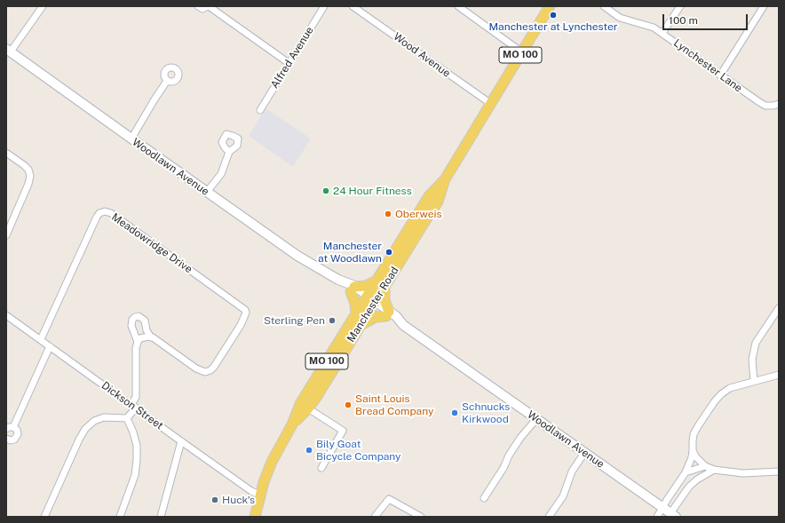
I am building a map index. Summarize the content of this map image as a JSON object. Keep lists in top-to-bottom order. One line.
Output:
{"streets":{"main road":["MO 100","Manchester Road"],"street":["Wood Avenue","Alfred Avenue","Lynchester Lane","Woodlawn Avenue","Meadowridge Drive","Dickson Street"]},"crossings":[["Wood Avenue","Manchester Road"],["Woodlawn Avenue","Manchester Road"],["Meadowridge Drive","Dickson Street"],["Manchester Road","Dickson Street"]],"places":["Manchester at Lynchester","24 Hour Fitness","Oberweis","Manchester at Woodlawn","Sterling Pen","Saint Louis Bread Company","Schnucks Kirkwood","Bily Goat Bicycle Company","Huck's"],"scale_bar":"100 m"}
